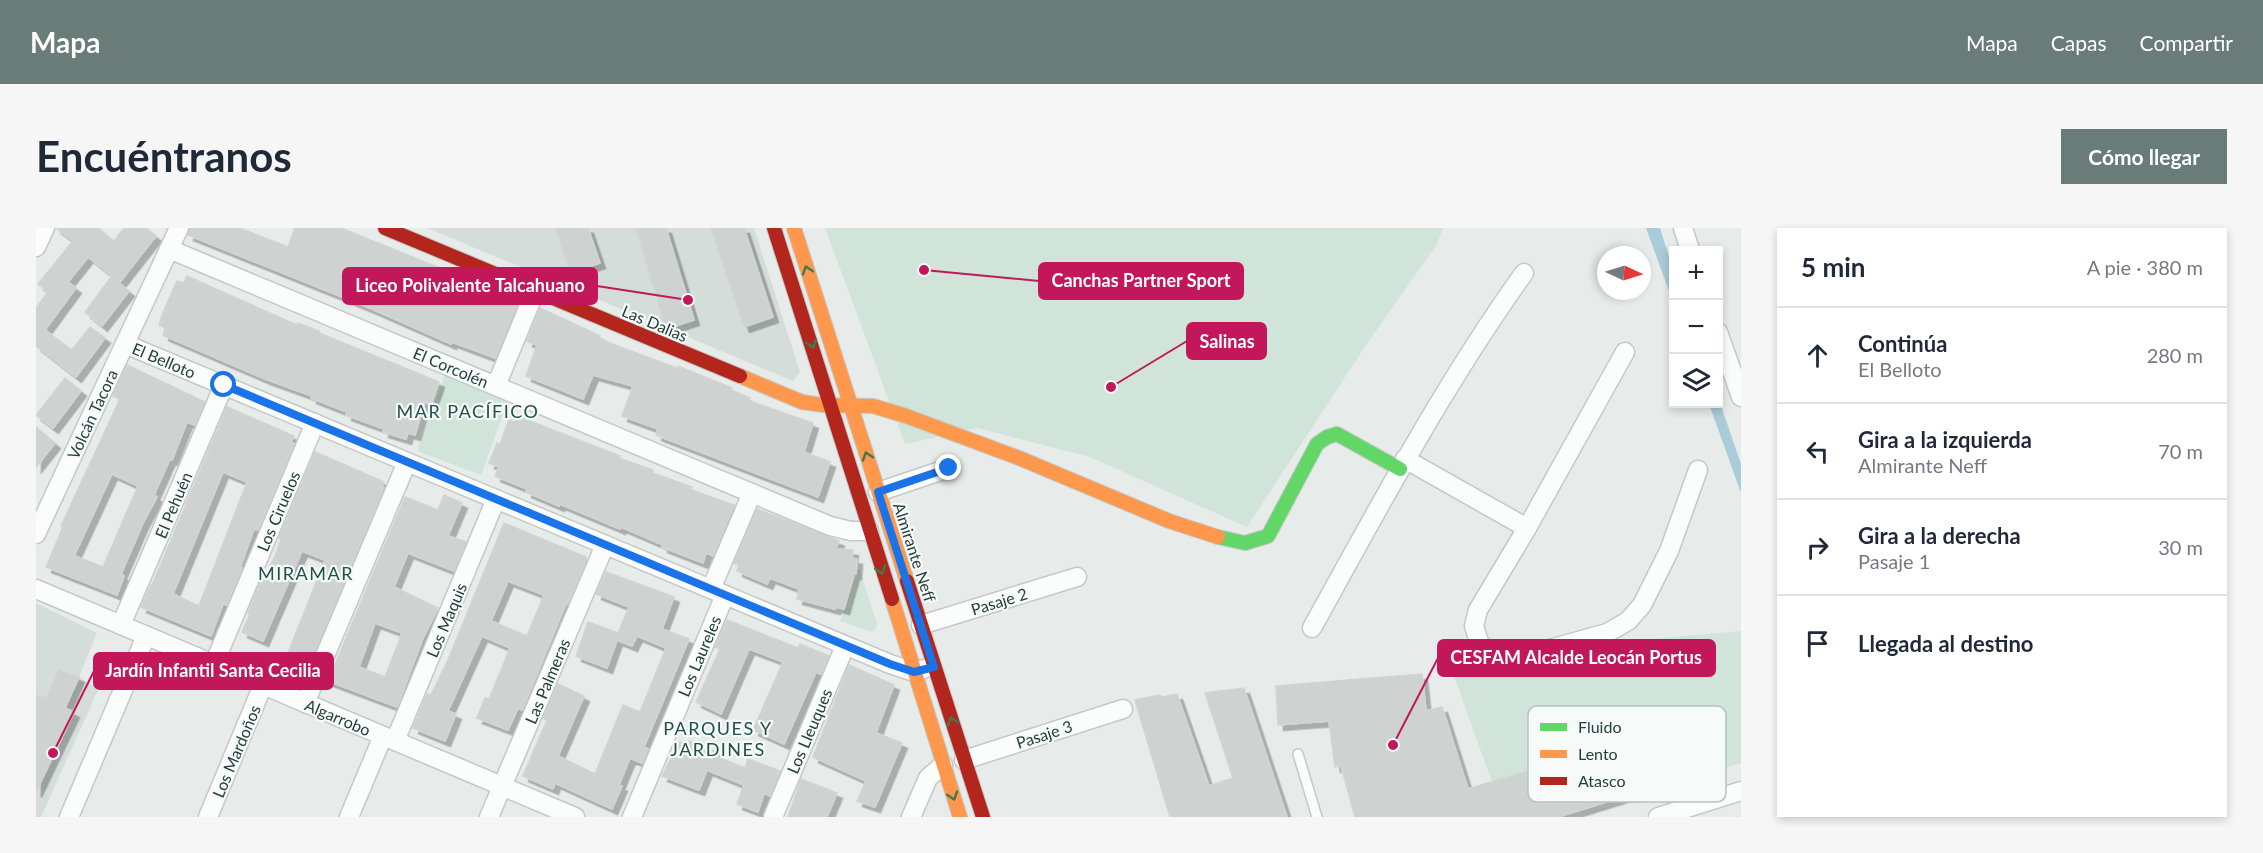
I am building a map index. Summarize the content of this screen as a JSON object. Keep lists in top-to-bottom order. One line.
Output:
{"streets":{"street":["Las Dalias","El Belloto","El Corcolén","Volcán Tacora","El Pehuén","Los Ciruelos","Almirante Neff","Pasaje 2","Los Maquis","Los Laureles","Las Palmeras","Algarrobo","Los Lleuques","Pasaje 3","Los Mardoños"]},"crossings":[["Las Dalias","Almirante Neff"],["El Belloto","Volcán Tacora"],["El Belloto","El Pehuén"],["El Belloto","Los Ciruelos"],["El Belloto","Los Maquis"],["El Belloto","Los Laureles"],["El Belloto","Las Palmeras"],["El Belloto","Los Lleuques"],["El Corcolén","Volcán Tacora"],["El Corcolén","Los Laureles"],["El Pehuén","Algarrobo"],["Los Ciruelos","Algarrobo"],["Almirante Neff","Pasaje 2"],["Almirante Neff","Pasaje 3"],["Los Maquis","Algarrobo"],["Las Palmeras","Algarrobo"],["Algarrobo","Los Mardoños"]],"districts":["MAR PACÍFICO","MIRAMAR","PARQUES Y JARDINES"],"places":["Canchas Partner Sport","Liceo Polivalente Talcahuano","Salinas","CESFAM Alcalde Leocán Portus","Jardín Infantil Santa Cecilia"],"legend":["Fluido","Lento","Atasco"],"north":"right","page":{"header":"Mapa","nav":["Mapa","Capas","Compartir"],"buttons":"Cómo llegar","title":"Encuéntranos","heading":["5 min","A pie · 380 m"],"map_buttons":["+","−"],"list":[["Continúa","El Belloto","280 m"],["Gira a la izquierda","Almirante Neff","70 m"],["Gira a la derecha","Pasaje 1","30 m"],"Llegada al destino"]}}
